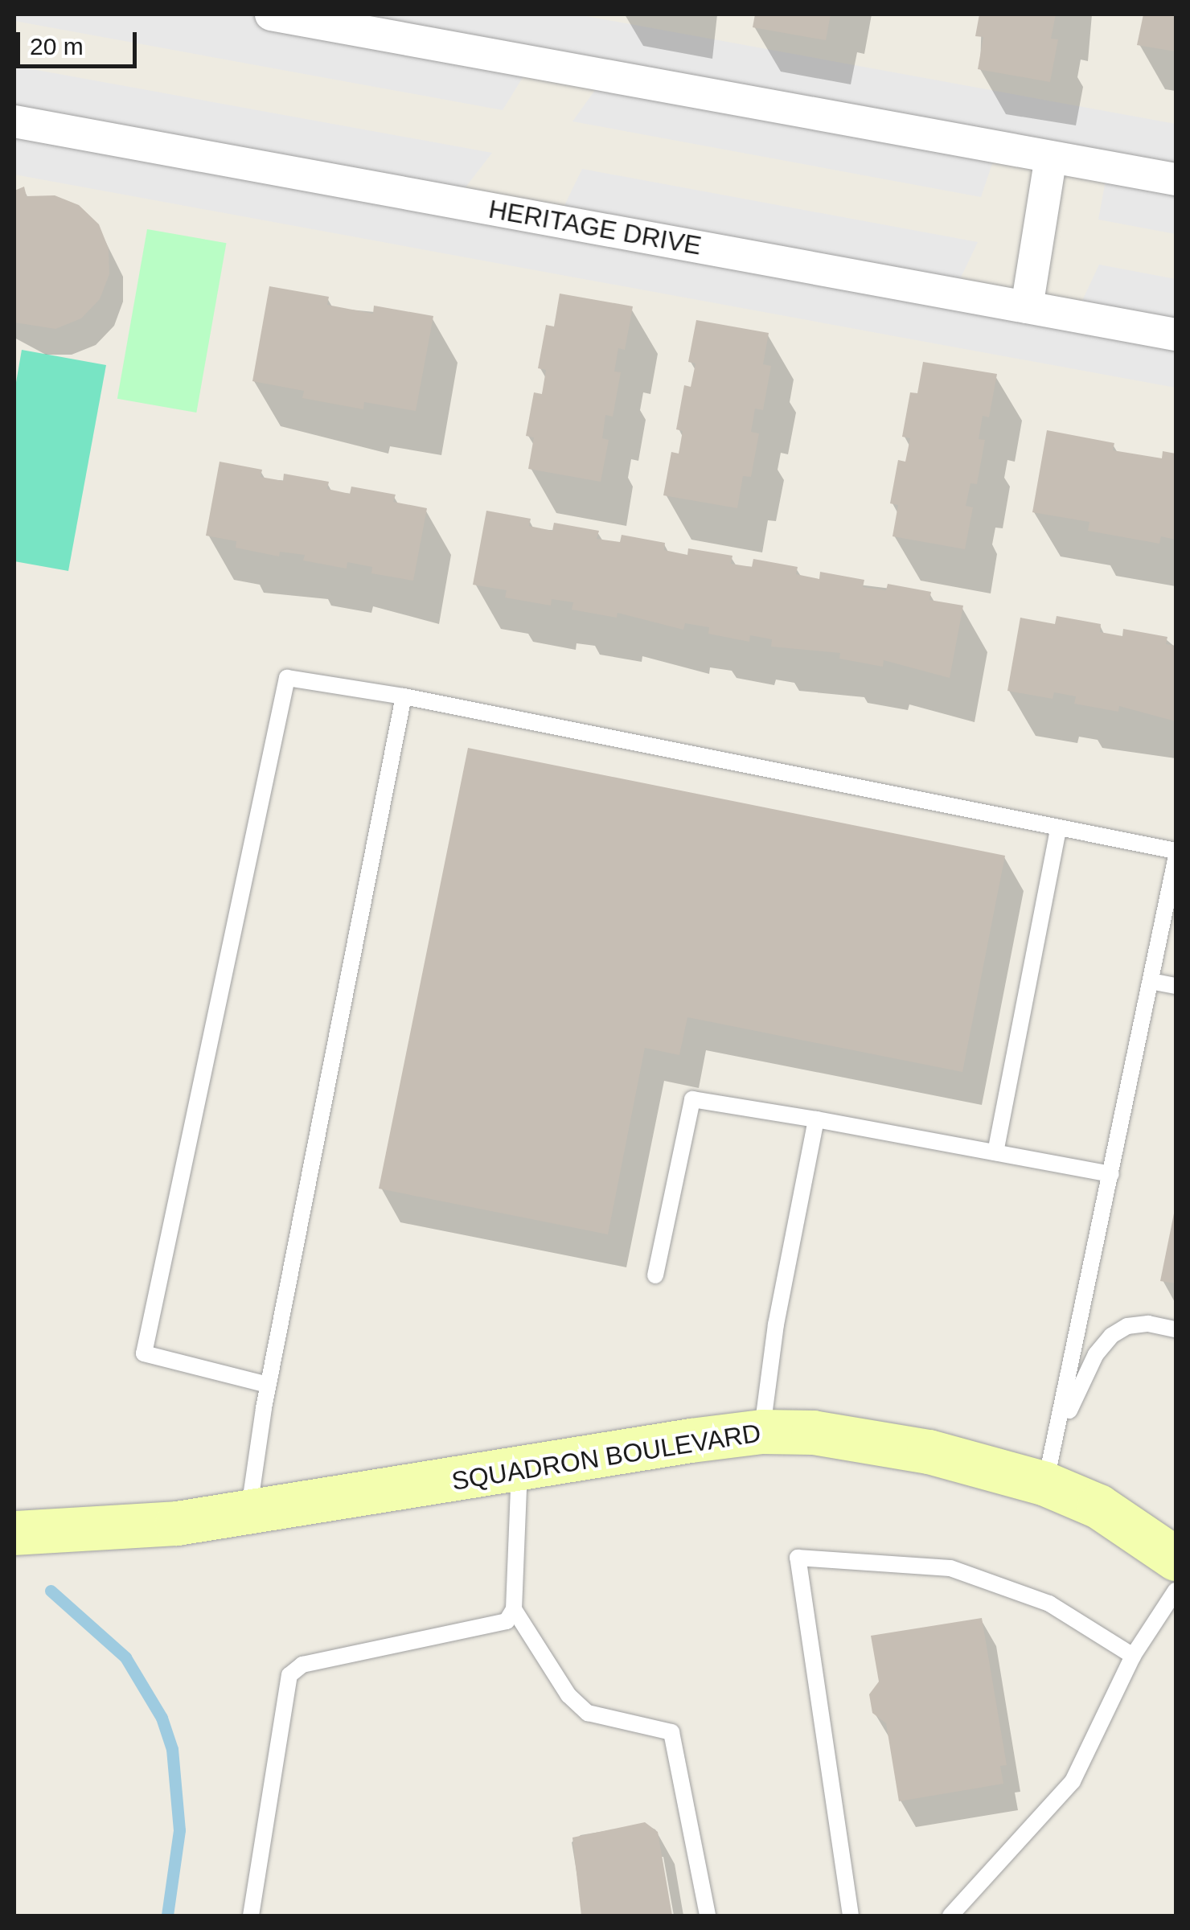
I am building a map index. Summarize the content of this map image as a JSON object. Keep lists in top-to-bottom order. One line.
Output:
{"streets":{"street":["HERITAGE DRIVE","SQUADRON BOULEVARD"]},"scale_bar":"20 m"}
